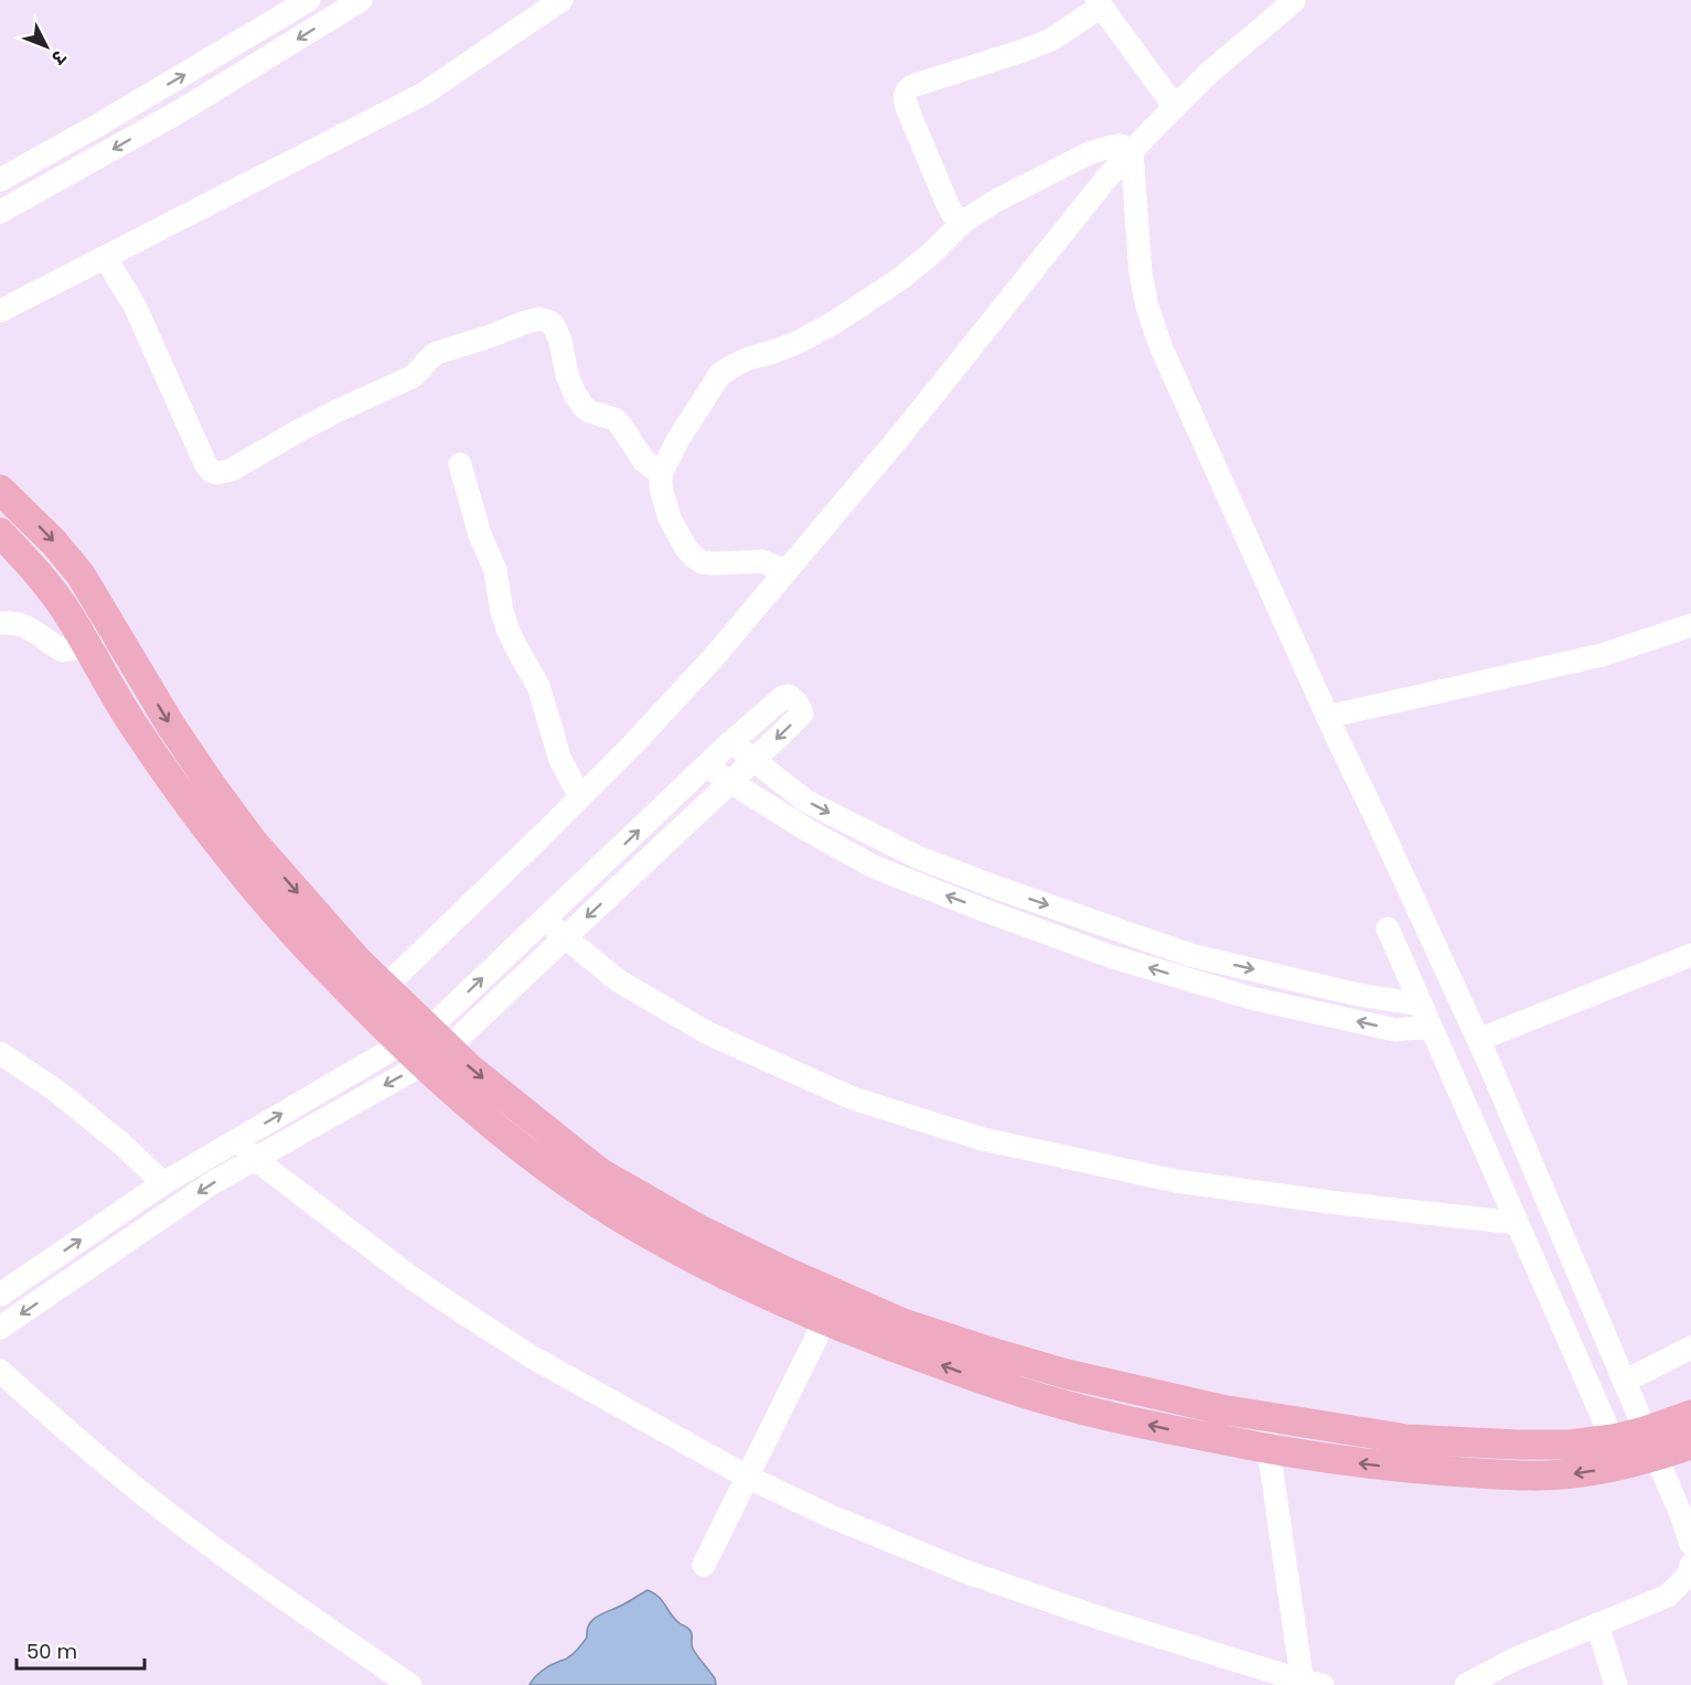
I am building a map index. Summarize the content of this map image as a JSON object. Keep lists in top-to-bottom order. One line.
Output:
{"scale_bar":"50 m","north":"bottom right"}
